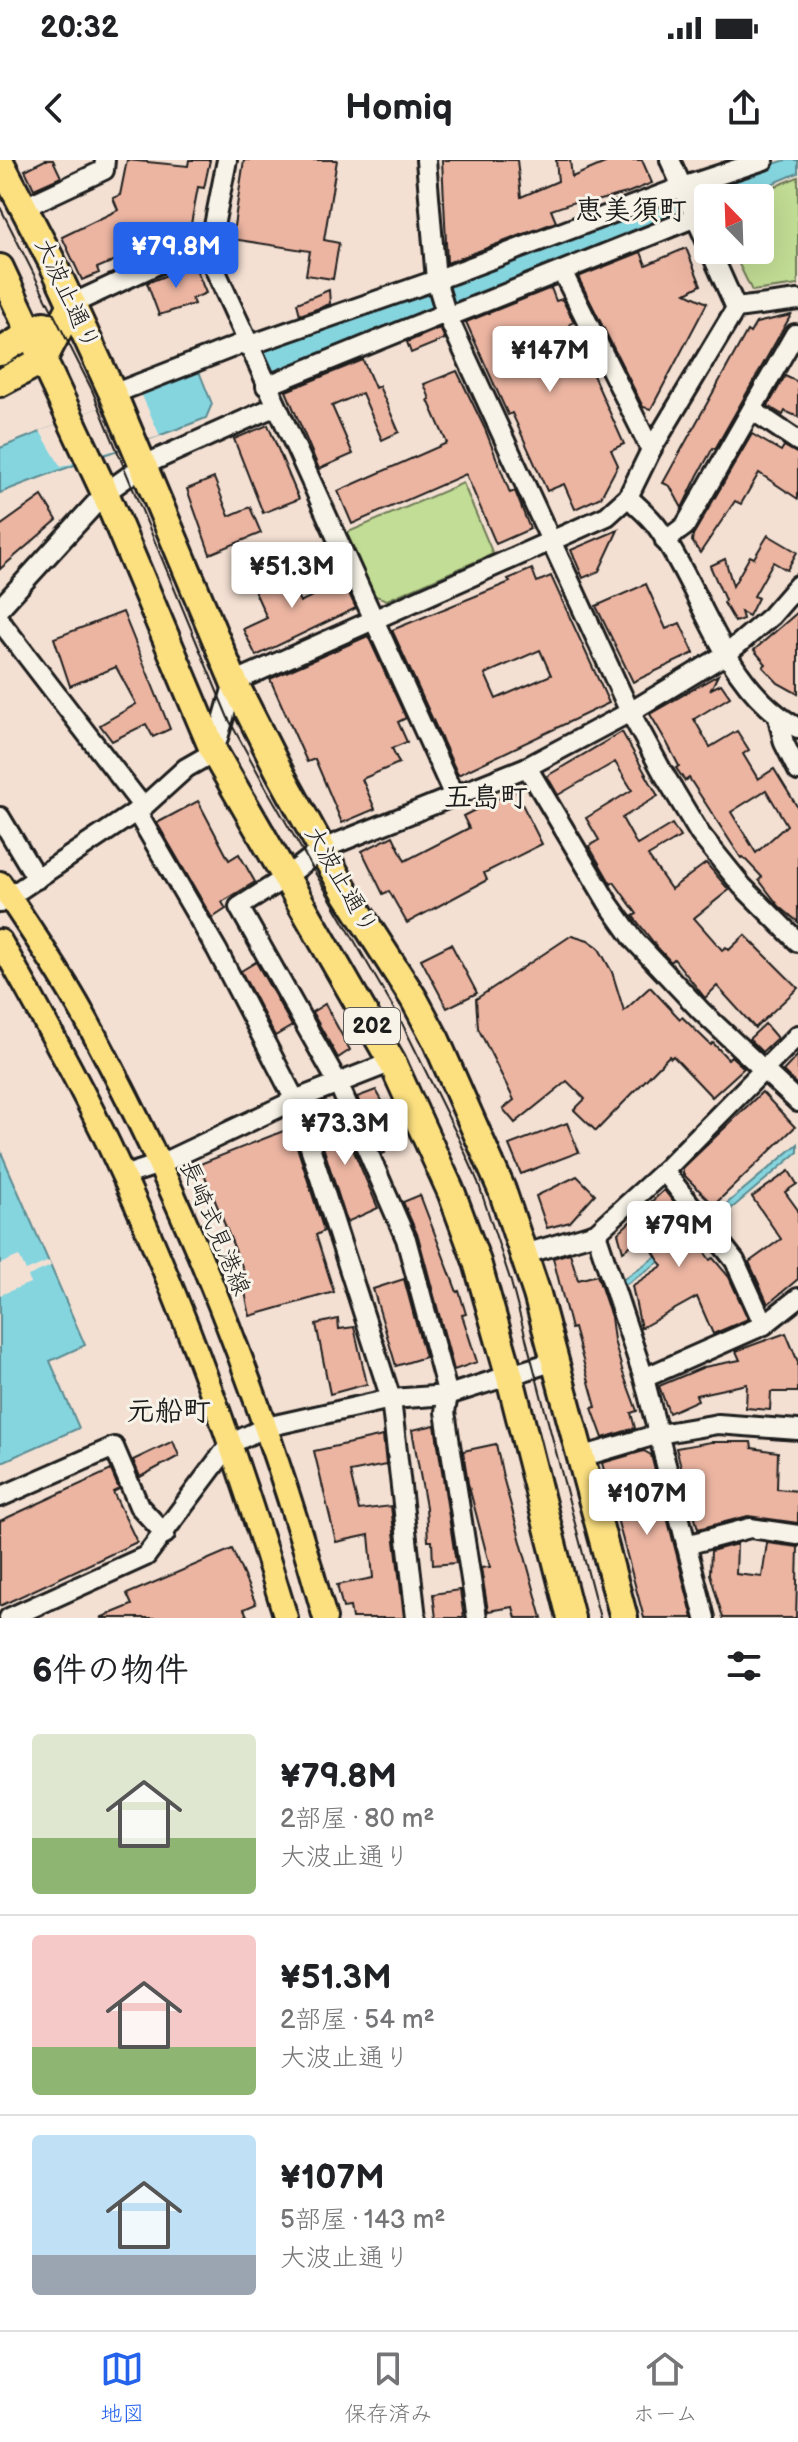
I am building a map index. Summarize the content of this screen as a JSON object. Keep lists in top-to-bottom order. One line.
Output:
{"streets":{"highway":["大波止通り","202"],"main road":["長崎式見港線"]},"districts":["恵美須町","五島町","元船町"],"north":"top left","page":{"status":"20:32","header":"Homiq","price":["¥79.8M","¥147M","¥51.3M","¥73.3M","¥79M","¥107M"],"heading":"6件の物件","list":[{"name":"¥79.8M","note":"2部屋 · 80 m² · 大波止通り"},{"name":"¥51.3M","note":"2部屋 · 54 m² · 大波止通り"},{"name":"¥107M","note":"5部屋 · 143 m² · 大波止通り"}],"tabs":["地図","保存済み","ホーム"]}}
